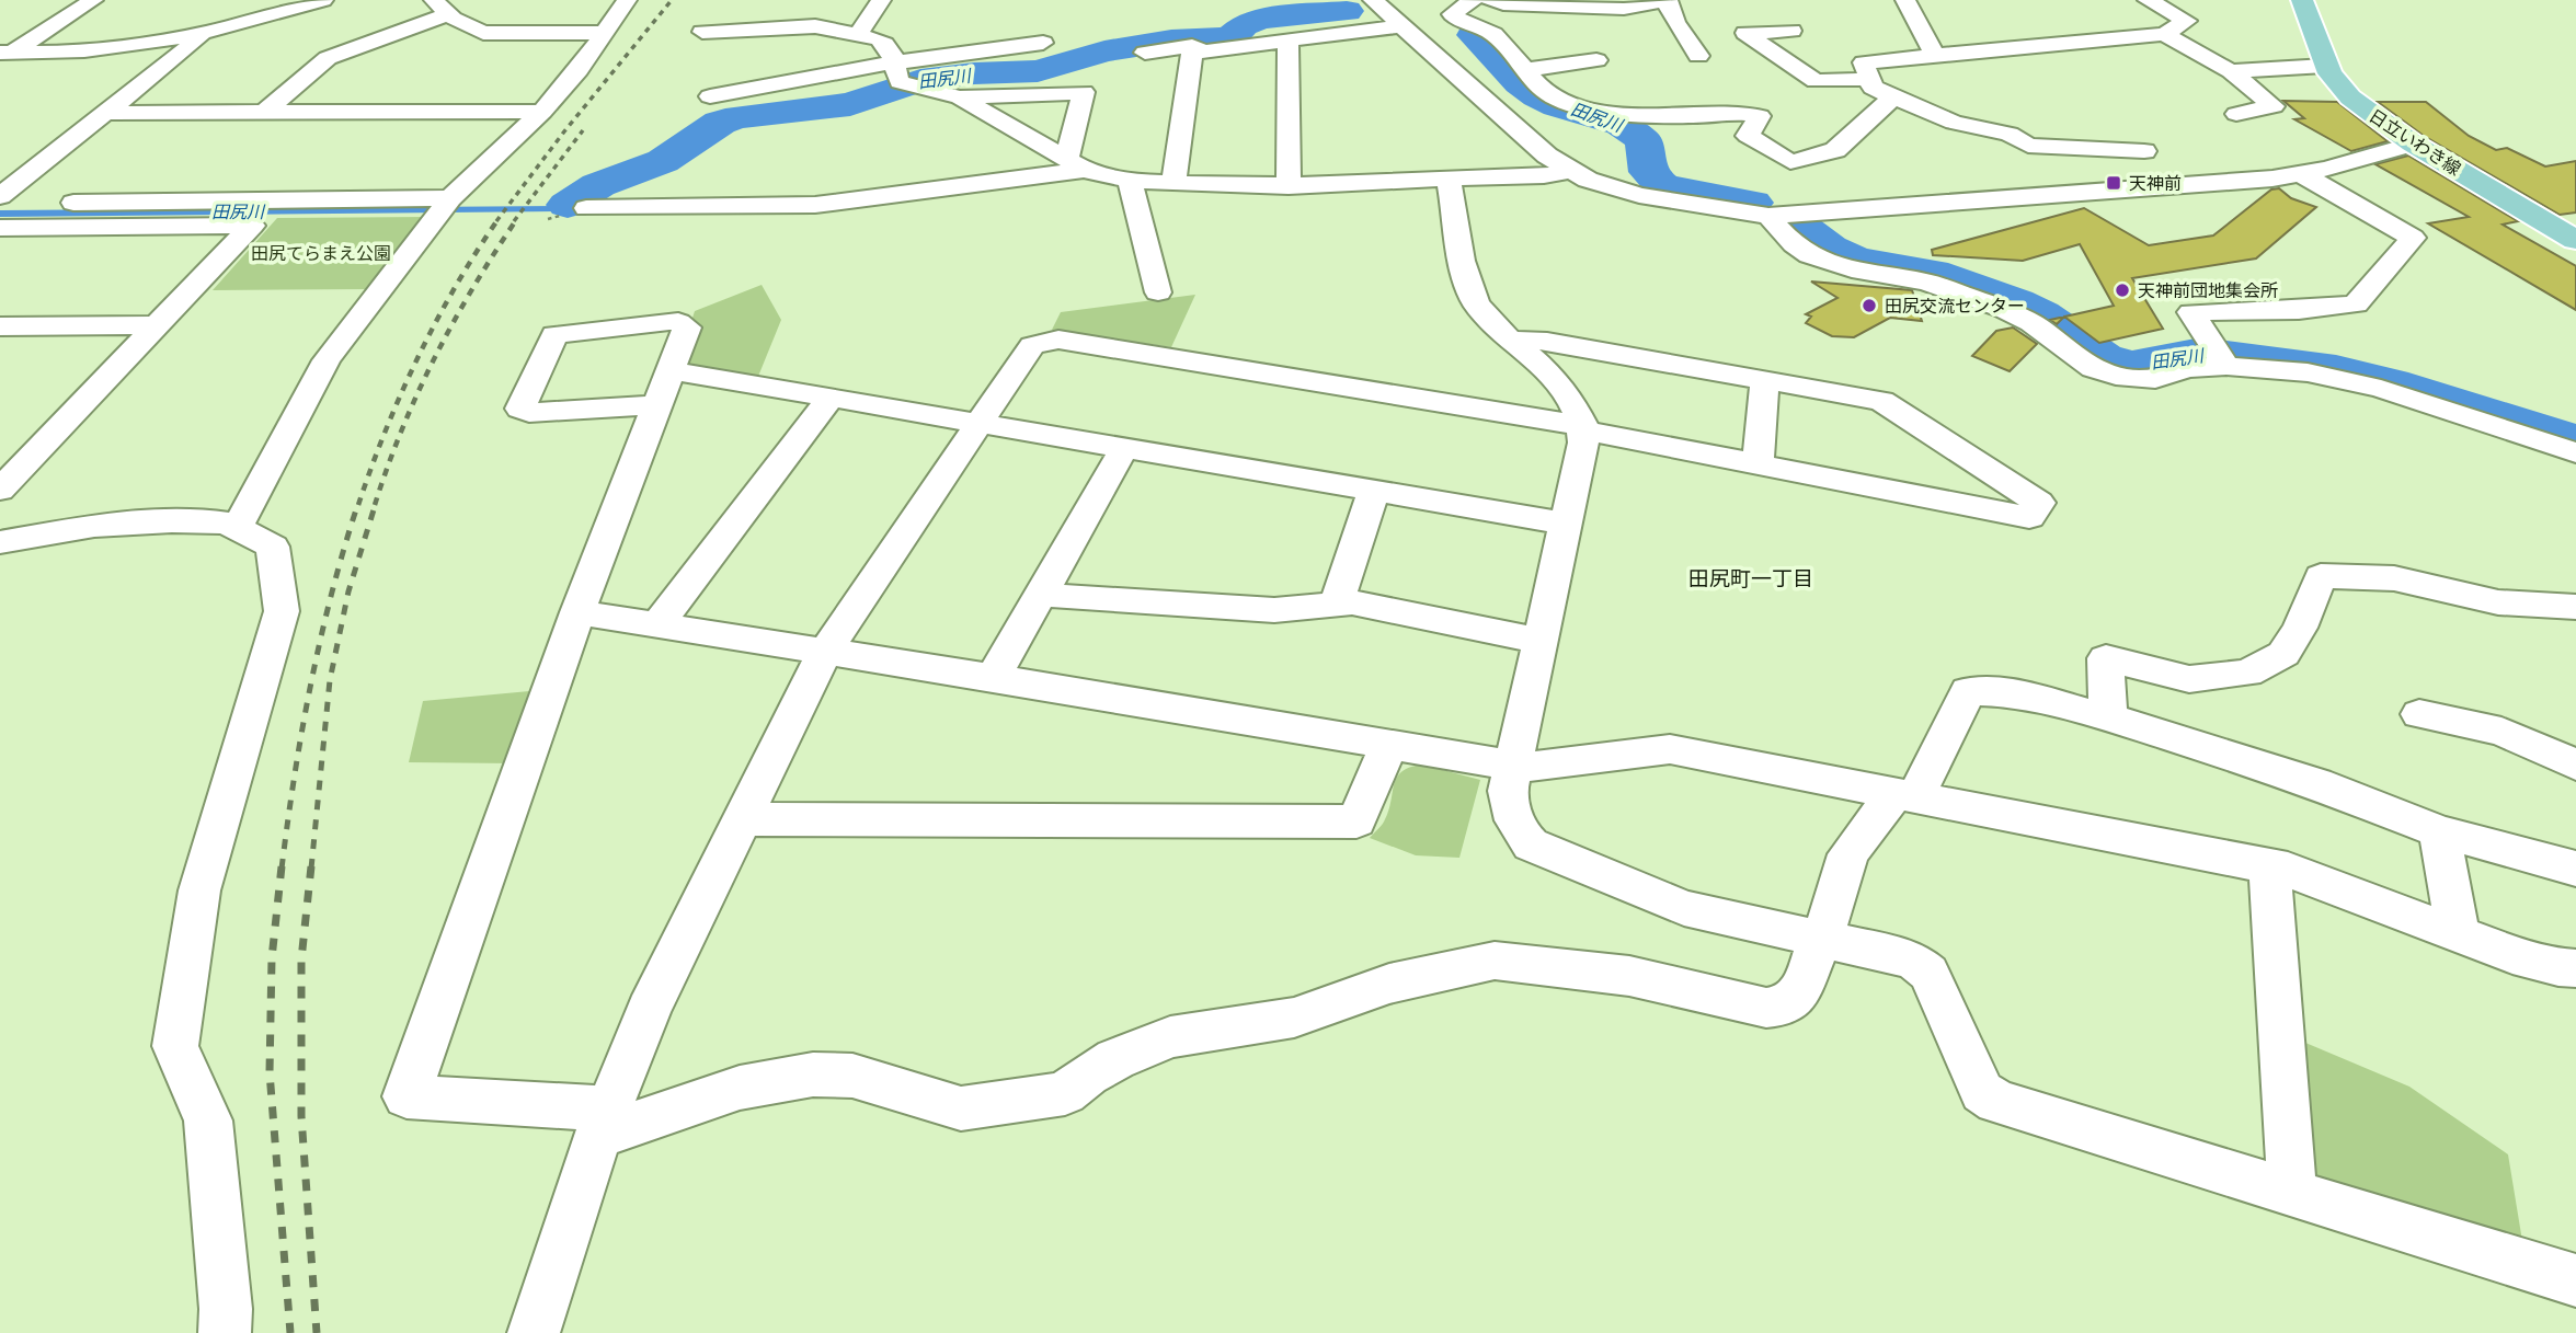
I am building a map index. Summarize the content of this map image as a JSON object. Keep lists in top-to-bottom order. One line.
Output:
{"streets":{"main road":["日立いわき線"]},"districts":["田尻町一丁目"],"water":["田尻川"],"parks":["田尻てらまえ公園"],"places":{"transit":["天神前"],"other":["天神前団地集会所","田尻交流センター"]}}
